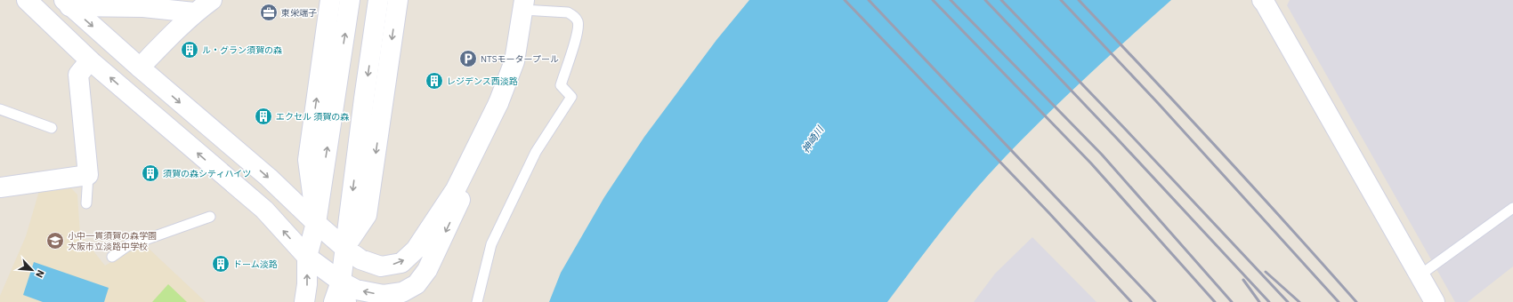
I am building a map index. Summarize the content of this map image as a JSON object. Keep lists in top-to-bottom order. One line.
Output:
{"water":["神崎川"],"places":{"office":["東栄端子"],"building":["ル・グラン須賀の森","レジデンス西淡路","エクセル 須賀の森","須賀の森シティハイツ","ドーム淡路"],"parking":["NTSモータープール"],"school or university":["小中一貫須賀の森学園 大阪市立淡路中学校"]},"north":"bottom right"}
